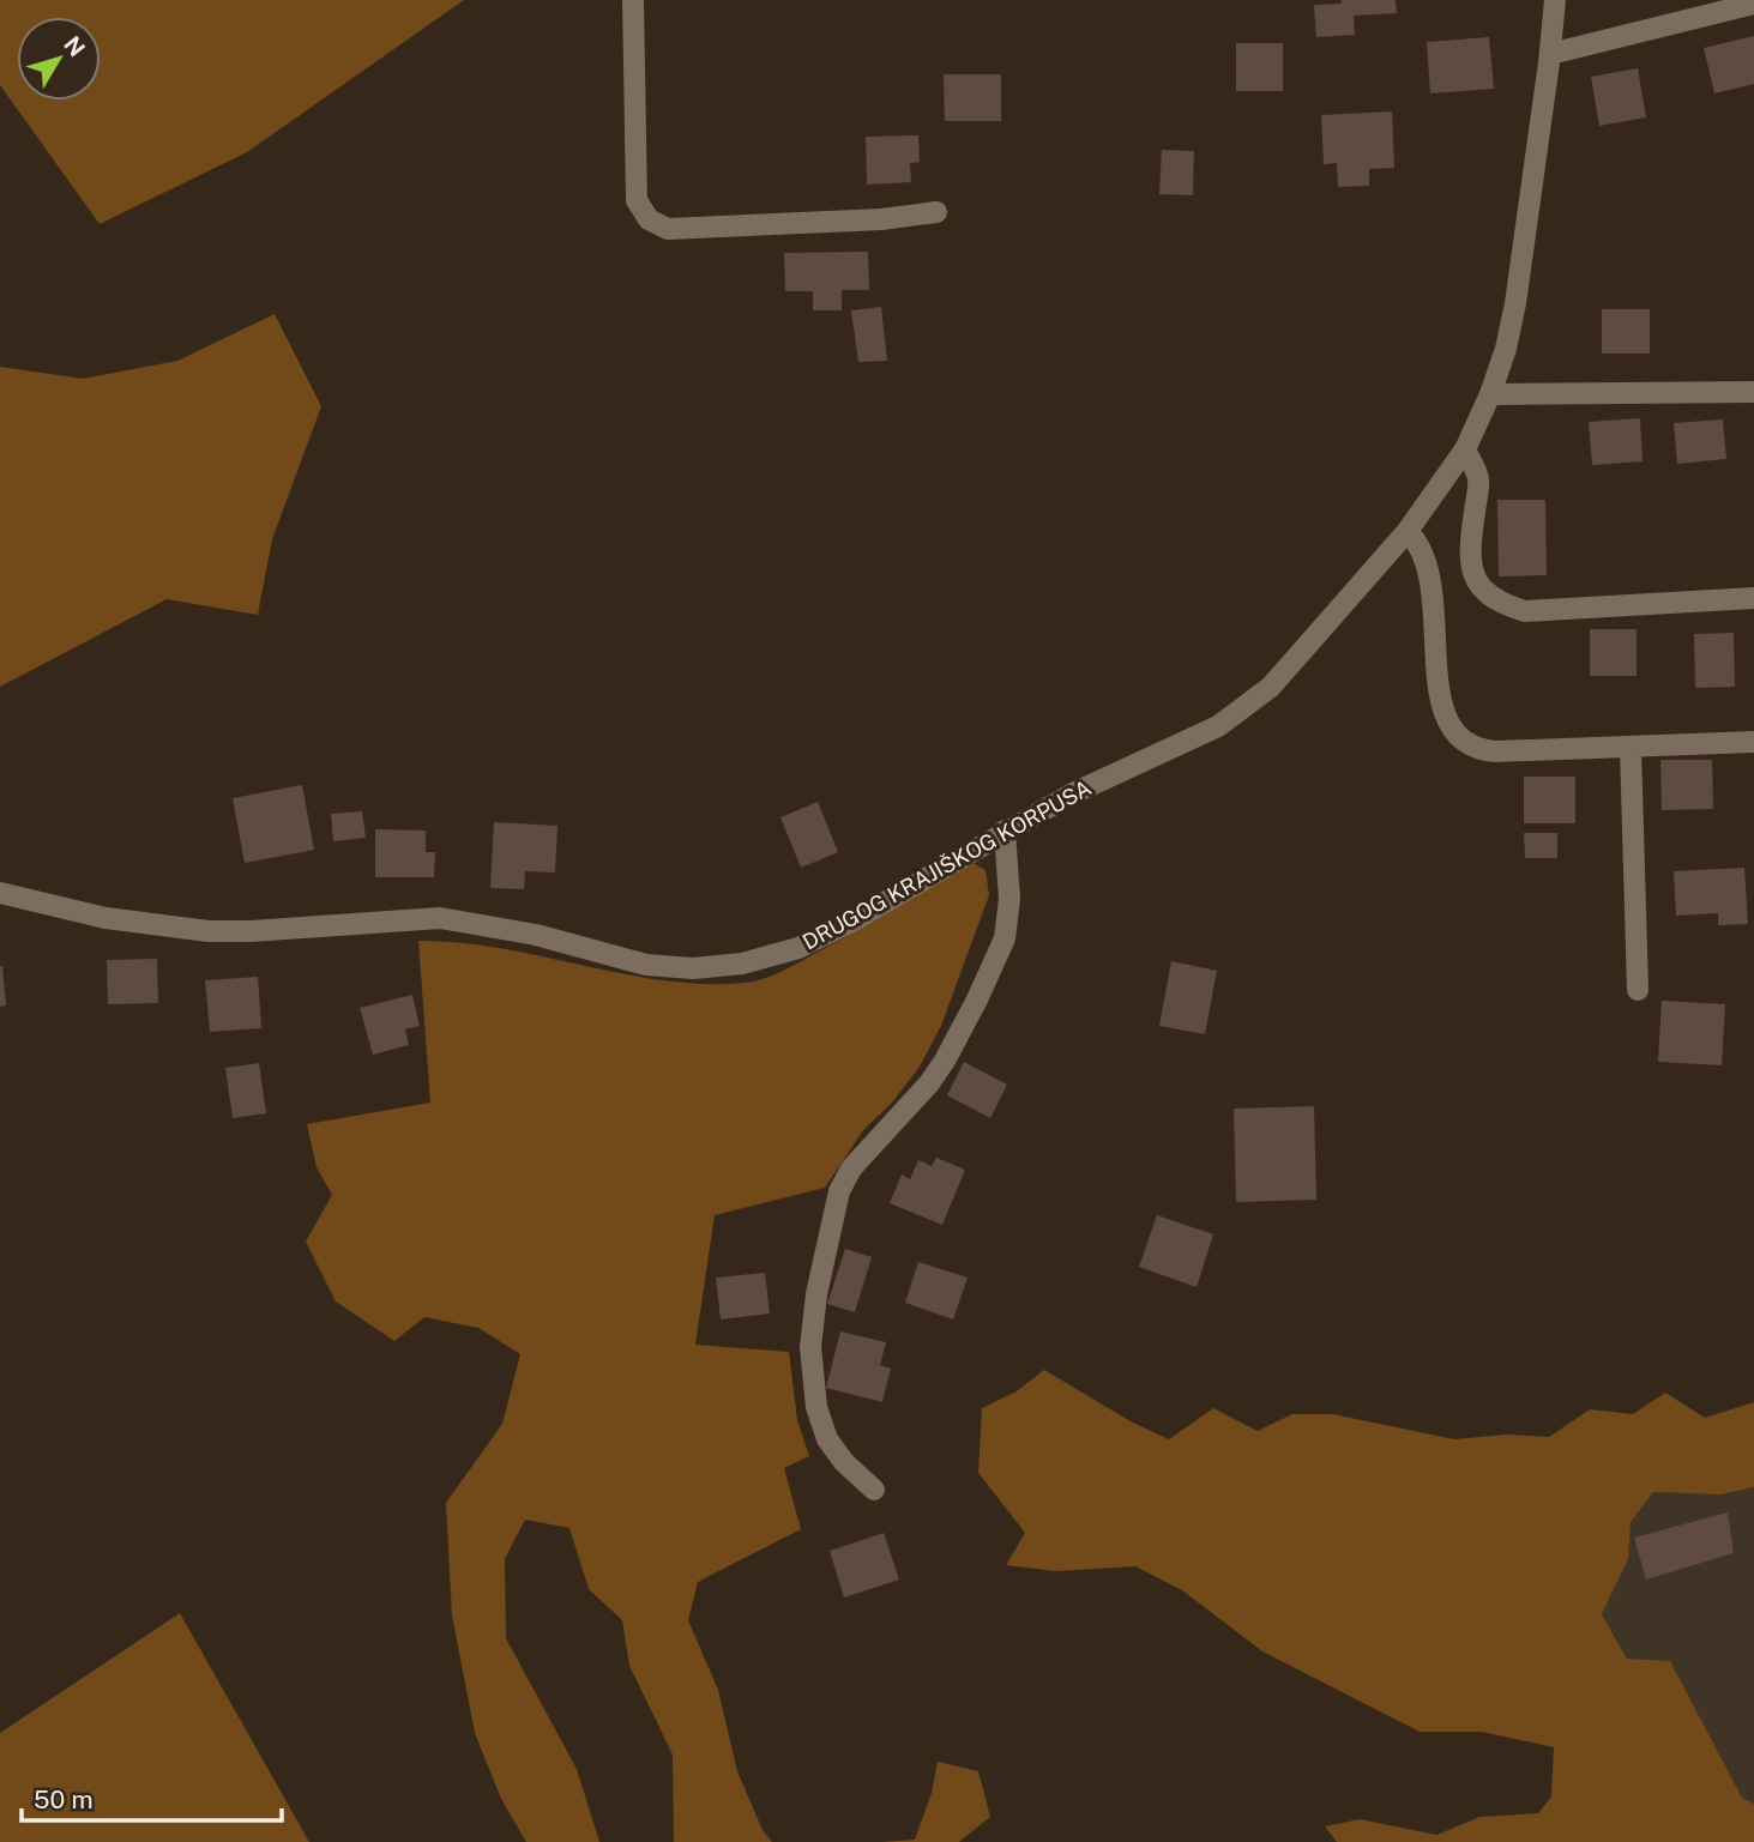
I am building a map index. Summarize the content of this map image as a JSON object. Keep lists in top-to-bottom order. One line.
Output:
{"streets":{"street":["DRUGOG KRAJIŠKOG KORPUSA"]},"scale_bar":"50 m","north":"top right"}
